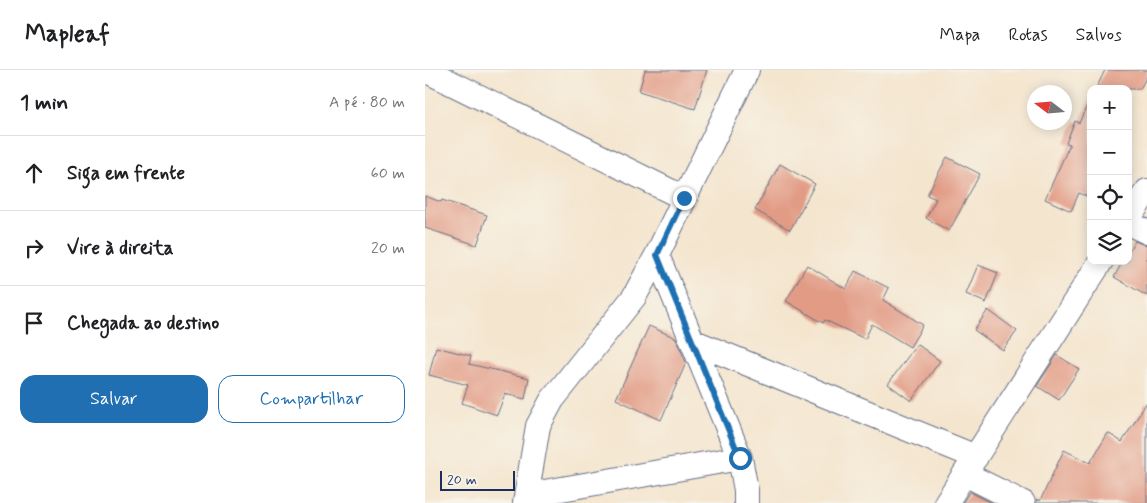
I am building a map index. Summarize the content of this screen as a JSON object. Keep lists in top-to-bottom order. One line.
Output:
{"scale_bar":"20 m","north":"left","page":{"header":"Mapleaf","nav":["Mapa","Rotas","Salvos"],"heading":["1 min","A pé · 80 m"],"map_buttons":["+","−"],"list":[["Siga em frente","60 m"],["Vire à direita","20 m"],"Chegada ao destino"],"buttons":["Salvar","Compartilhar"],"scale":"20 m"}}
